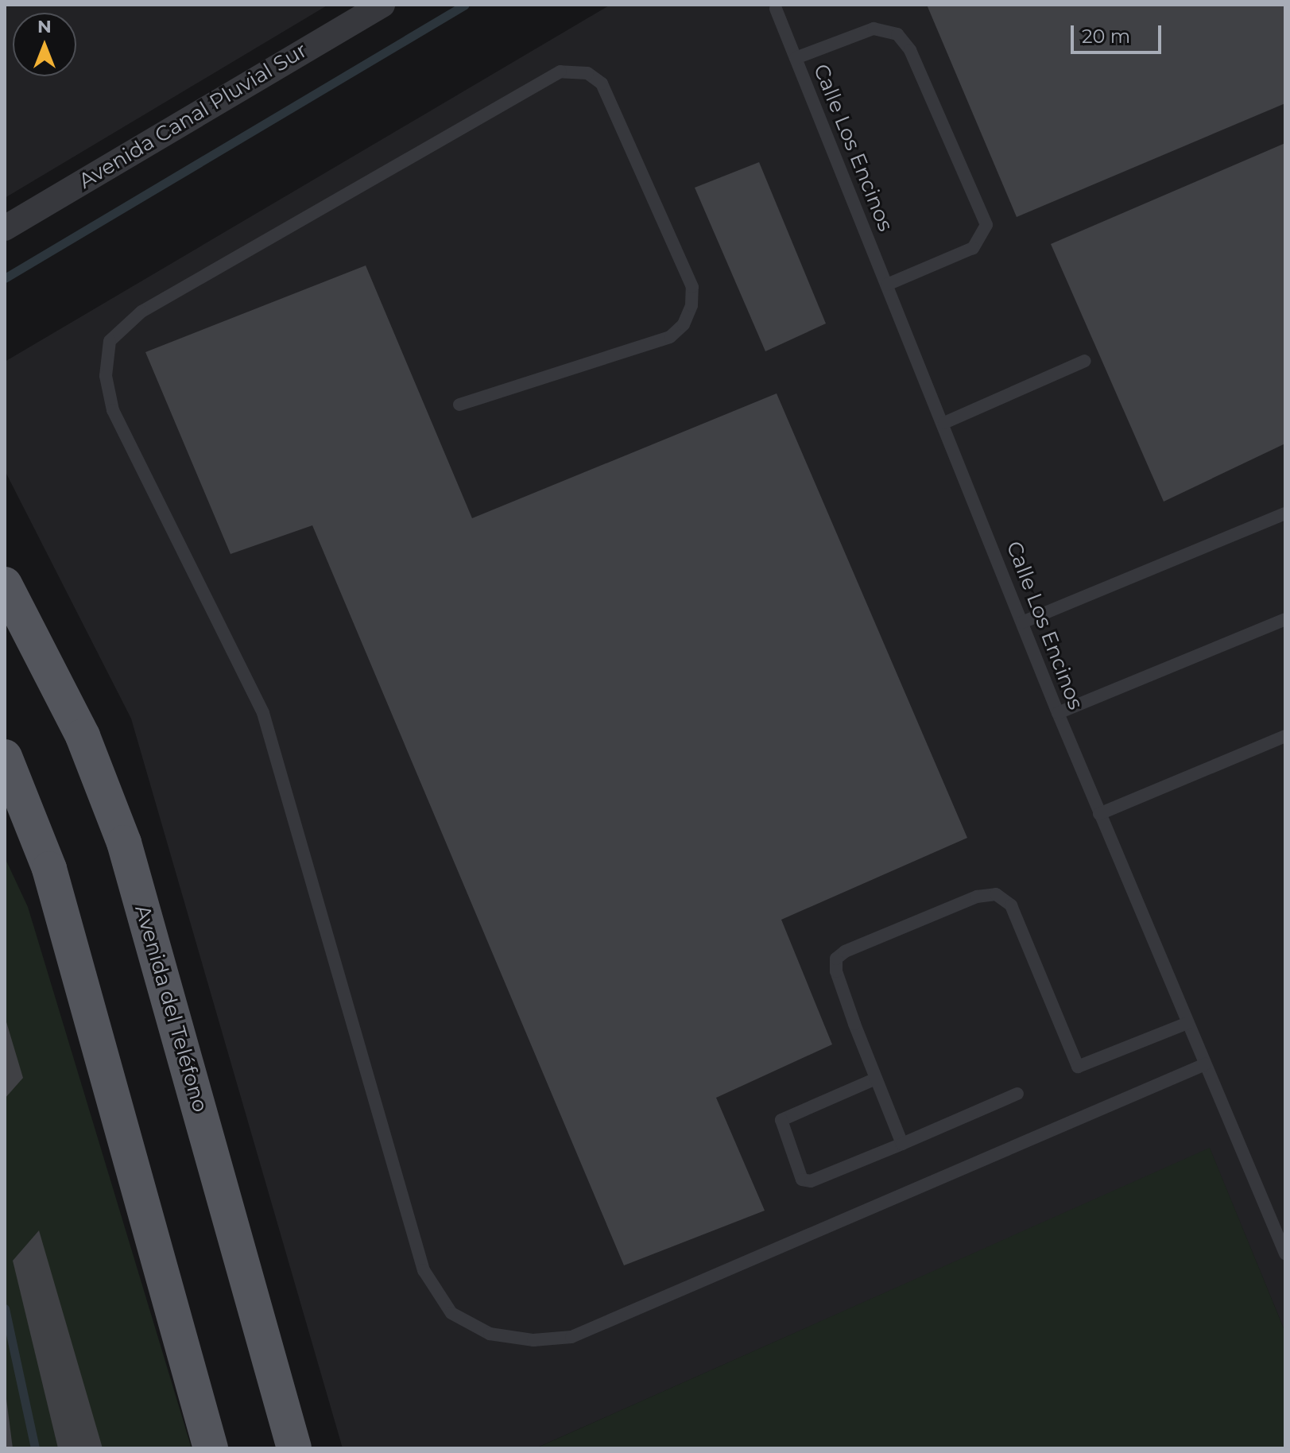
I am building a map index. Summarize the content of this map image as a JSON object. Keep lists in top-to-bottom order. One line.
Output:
{"streets":{"main road":["Avenida del Teléfono"],"street":["Avenida Canal Pluvial Sur"],"lane":["Calle Los Encinos"]},"scale_bar":"20 m","north":"top"}
